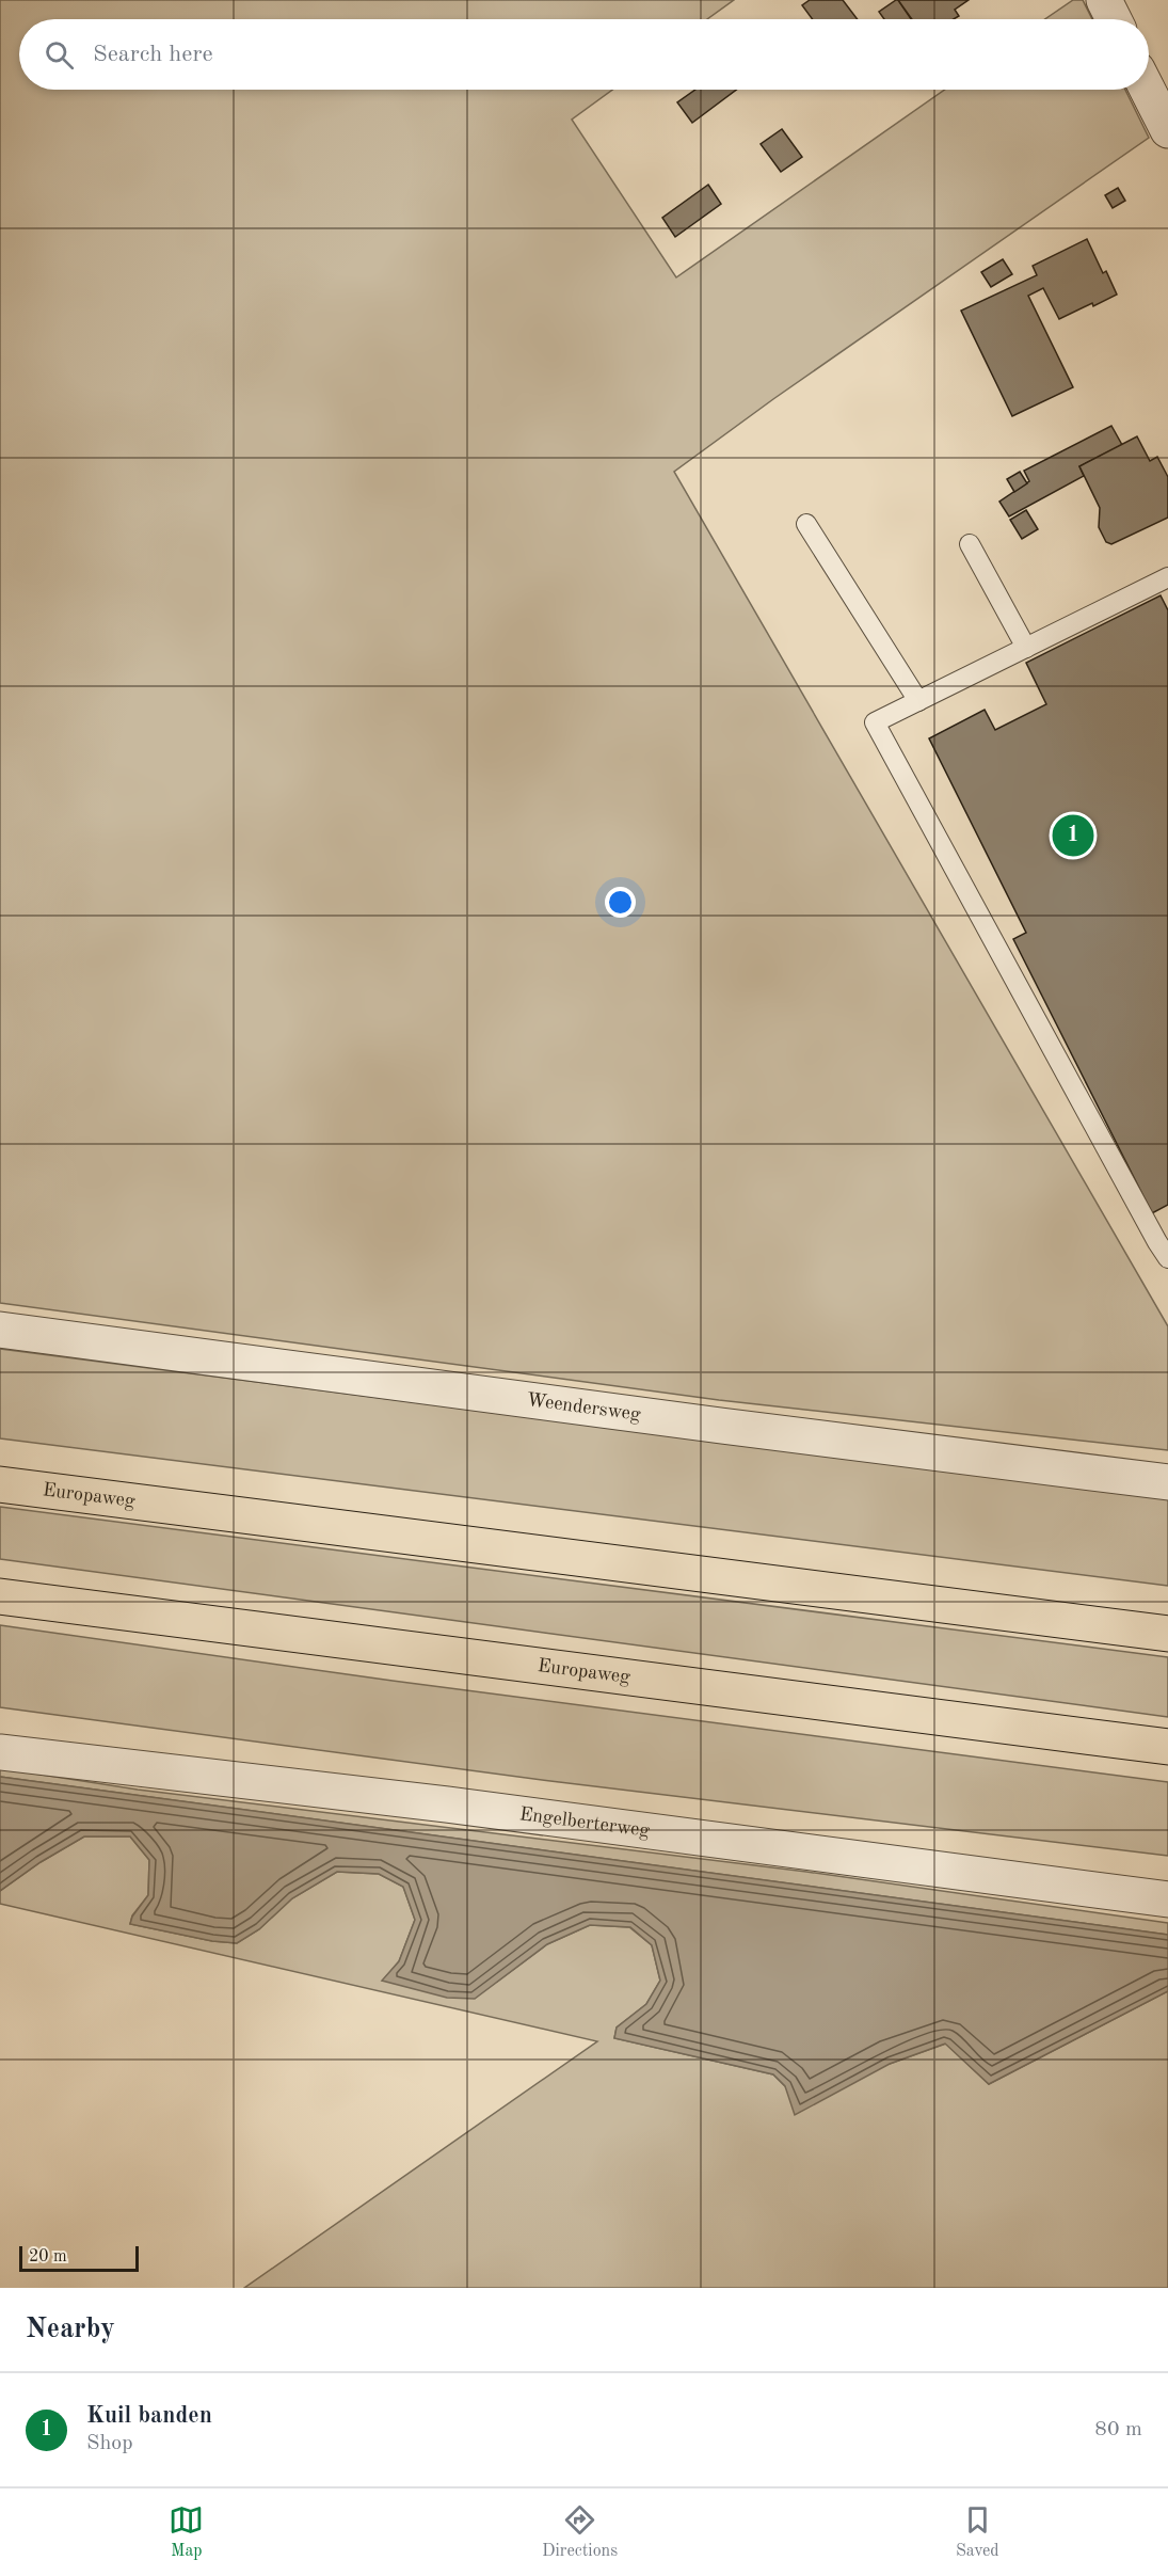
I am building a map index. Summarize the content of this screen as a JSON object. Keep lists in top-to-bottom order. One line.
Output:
{"streets":{"highway":["Europaweg"],"street":["Weendersweg","Engelberterweg"]},"scale_bar":"20 m","page":{"search":"Search here","pins":"1","scale":"20 m","heading":"Nearby","list":[{"mark":"1","name":"Kuil banden","note":"Shop","value":"80 m"}],"nav":["Map","Directions","Saved"]}}
